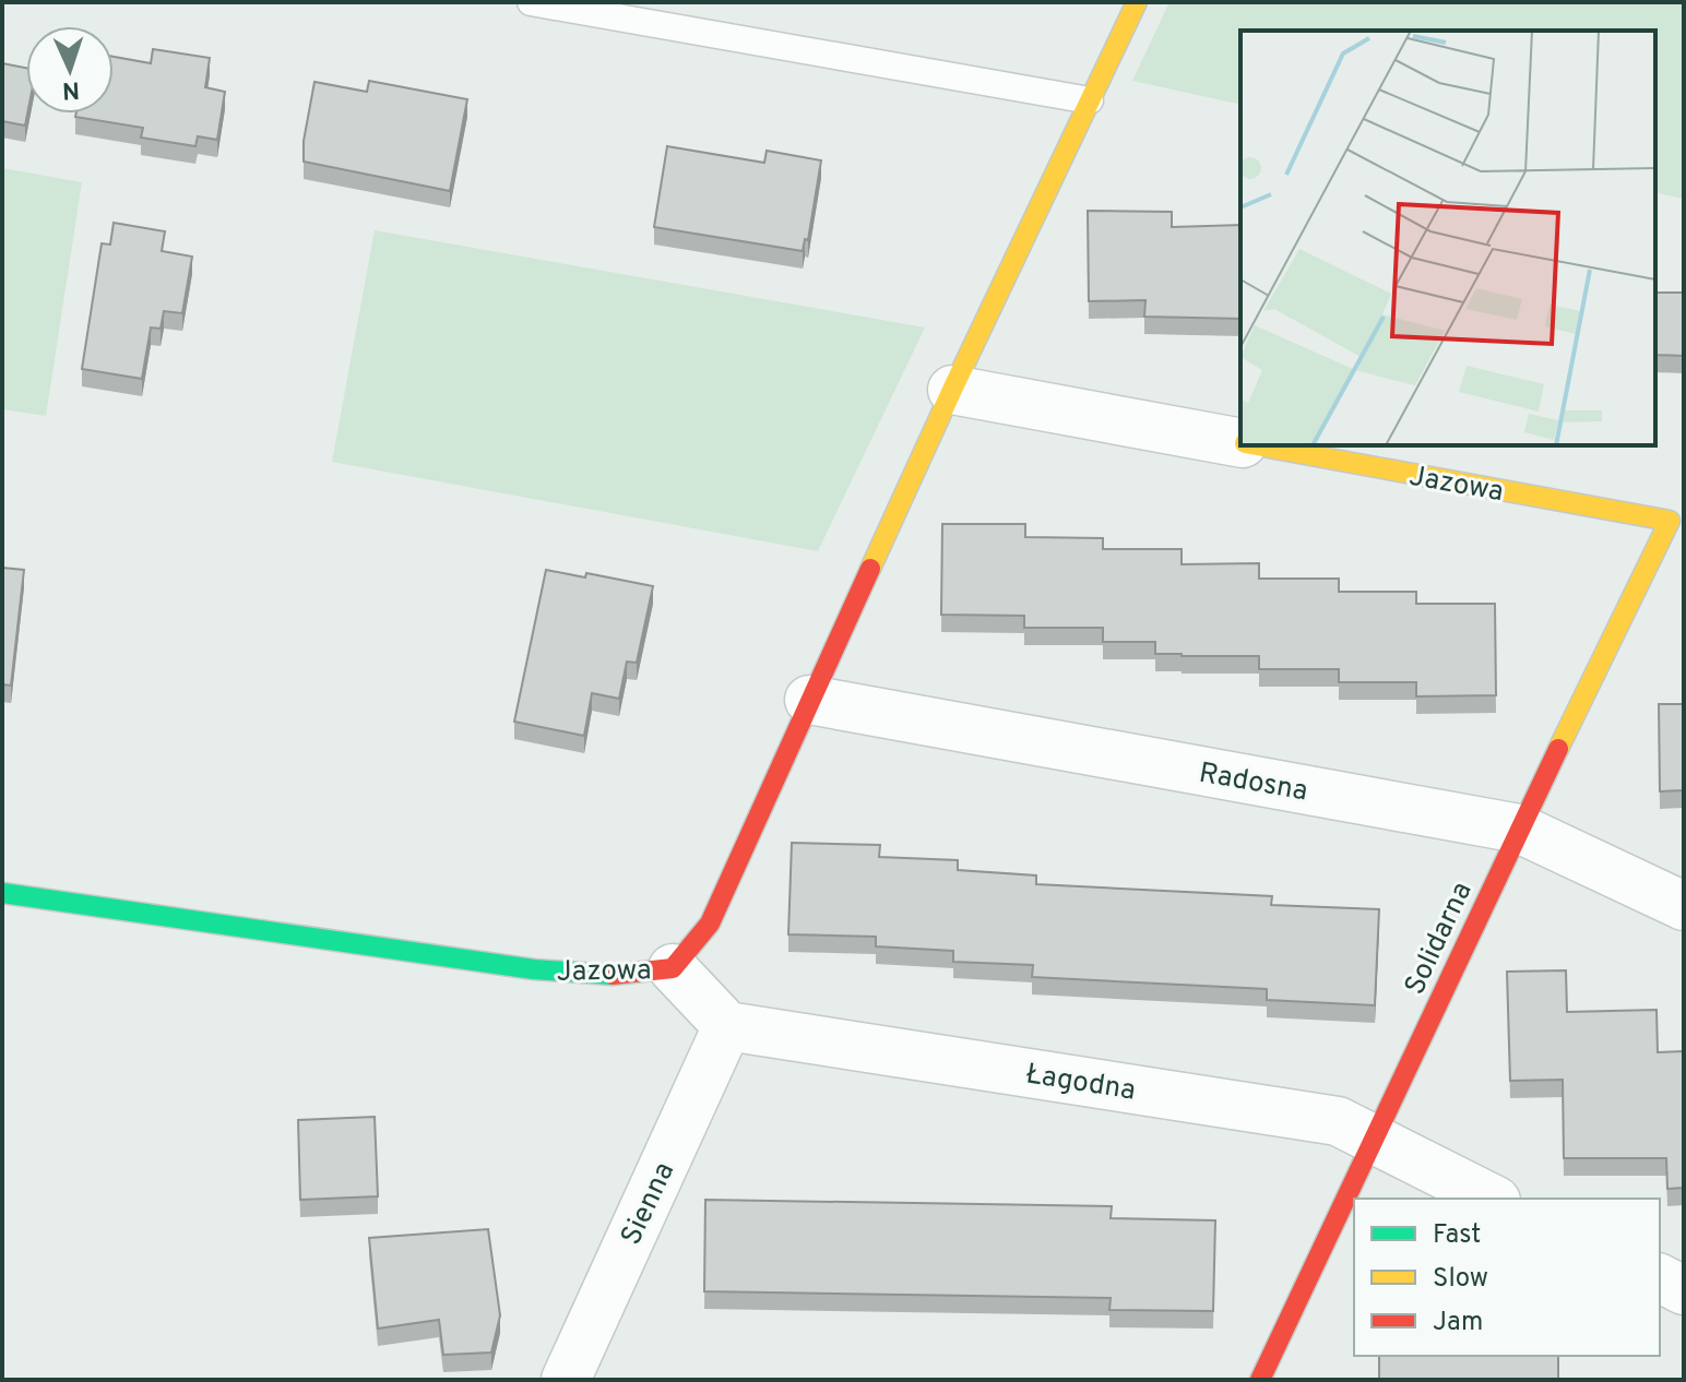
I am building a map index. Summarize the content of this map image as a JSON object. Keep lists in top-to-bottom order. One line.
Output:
{"streets":{"street":["Jazowa","Radosna","Solidarna","Łagodna","Sienna"]},"crossings":[["Jazowa","Radosna"],["Jazowa","Solidarna"],["Radosna","Solidarna"],["Solidarna","Łagodna"],["Łagodna","Sienna"]],"legend":["Fast","Slow","Jam"],"north":"bottom"}
